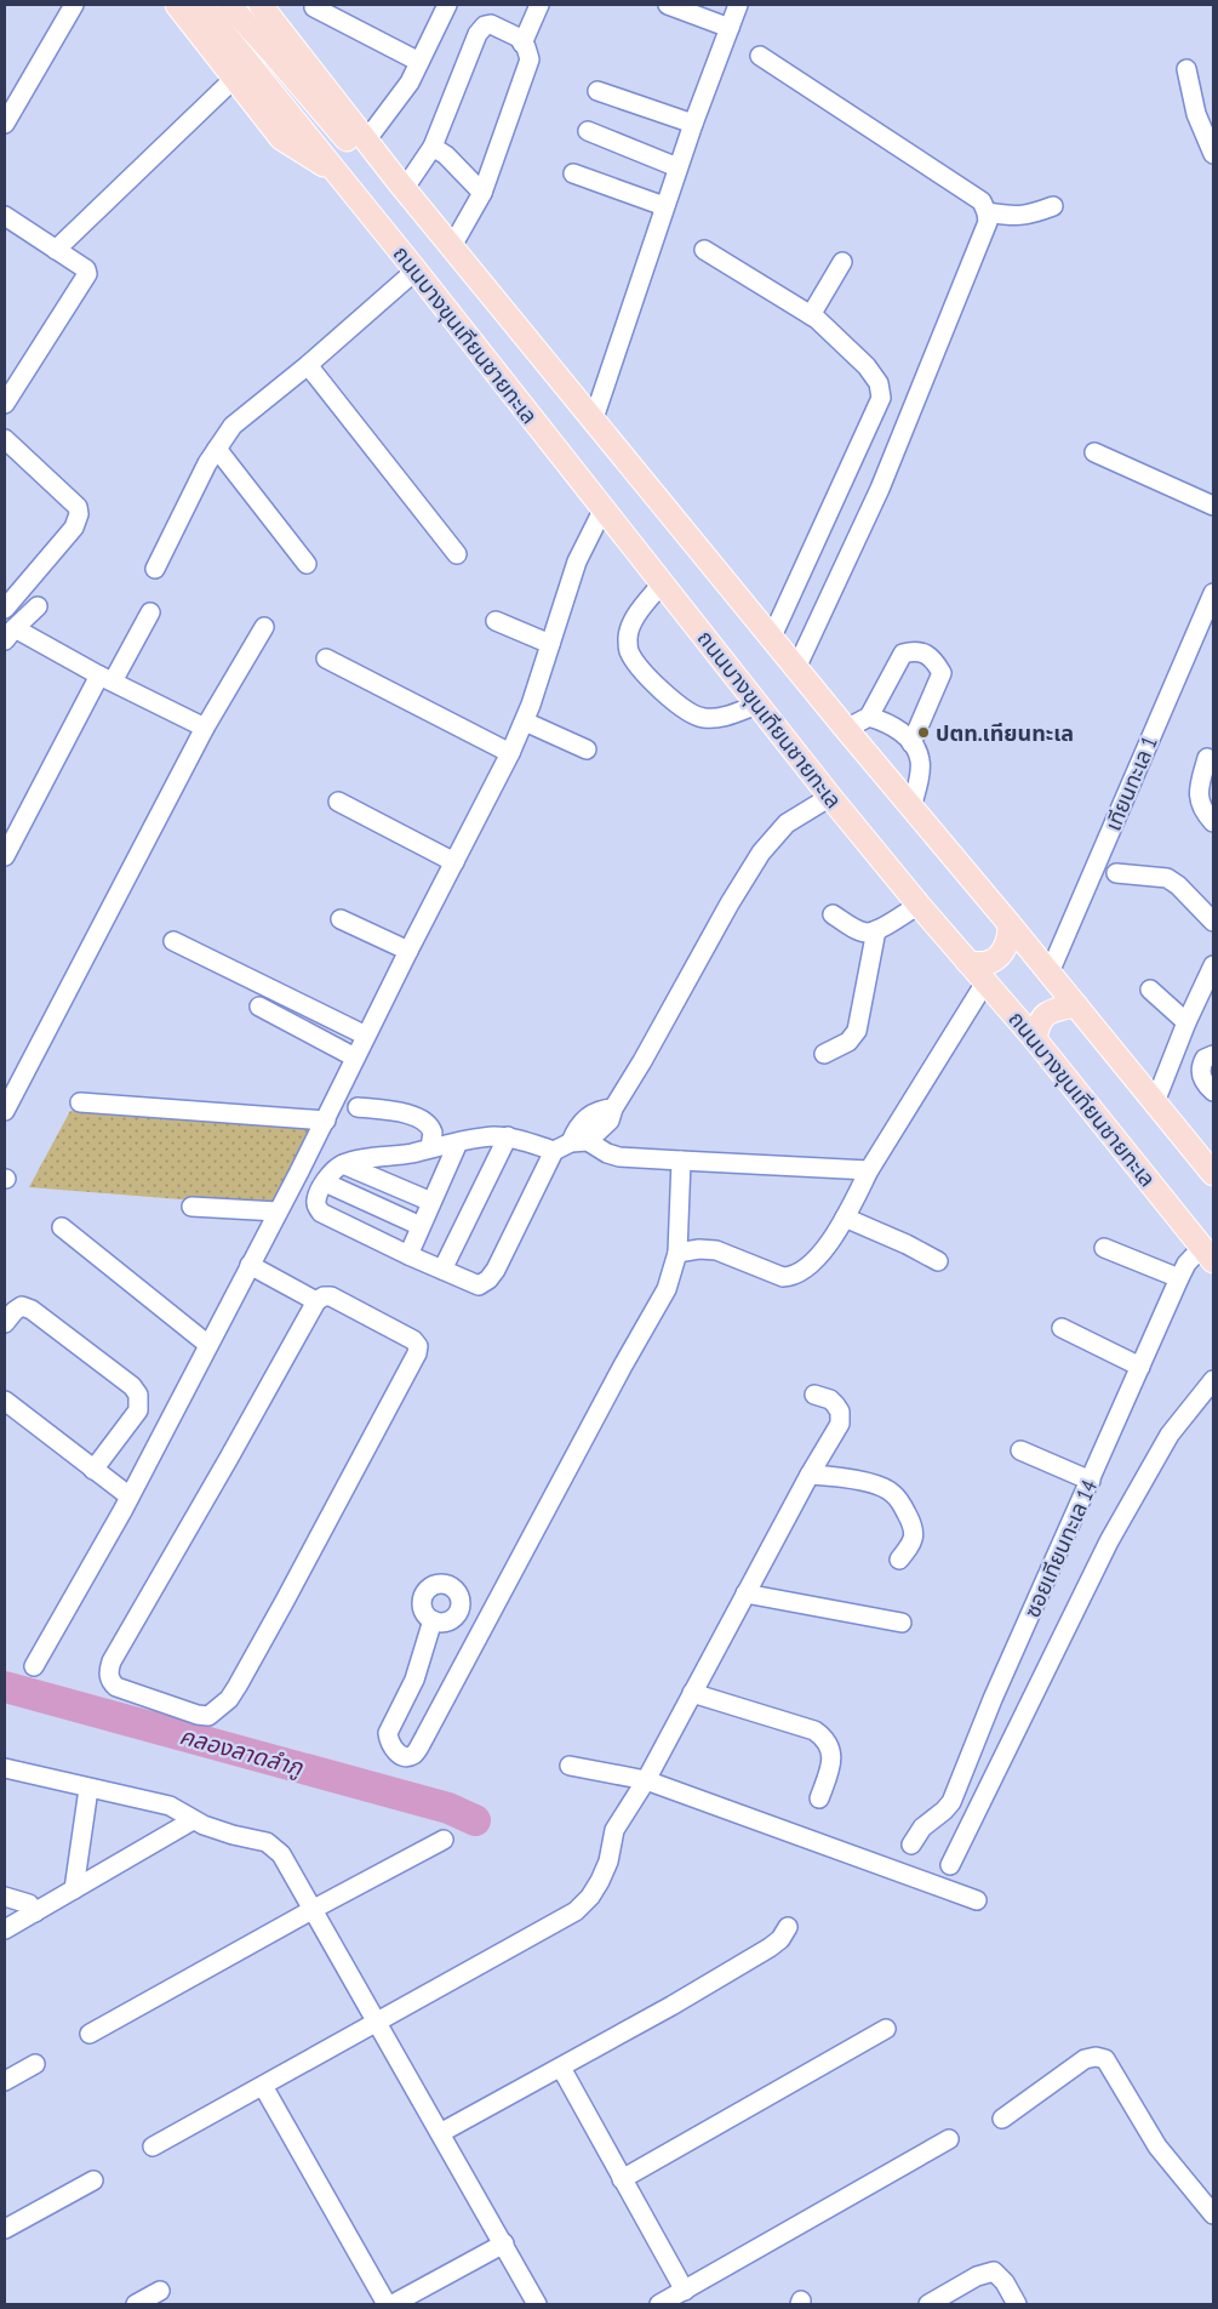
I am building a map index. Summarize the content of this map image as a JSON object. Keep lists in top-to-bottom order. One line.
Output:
{"streets":{"main road":["ถนนบางขุนเทียนชายทะเล"],"street":["เทียนทะเล 1","ซอยเทียนทะเล 14"]},"crossings":[["ถนนบางขุนเทียนชายทะเล","เทียนทะเล 1"],["ถนนบางขุนเทียนชายทะเล","ซอยเทียนทะเล 14"]],"water":["คลองลาดลำภู"],"places":["ปตท.เทียนทะเล"]}
